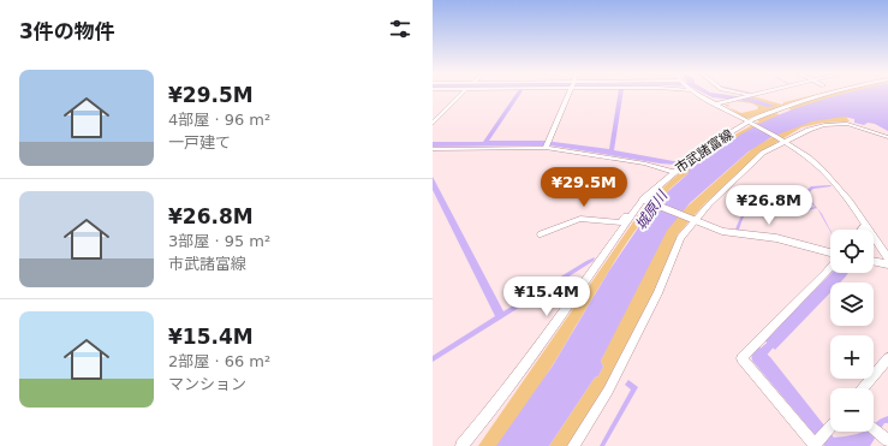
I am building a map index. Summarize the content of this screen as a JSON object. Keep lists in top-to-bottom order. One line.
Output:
{"streets":{"main road":["市武諸富線"]},"water":["城原川"],"page":{"heading":"3件の物件","list":[{"name":"¥29.5M","note":"4部屋 · 96 m² · 一戸建て"},{"name":"¥26.8M","note":"3部屋 · 95 m² · 市武諸富線"},{"name":"¥15.4M","note":"2部屋 · 66 m² · マンション"}],"price":["¥29.5M","¥26.8M","¥15.4M"],"map_buttons":["+","−"]}}
